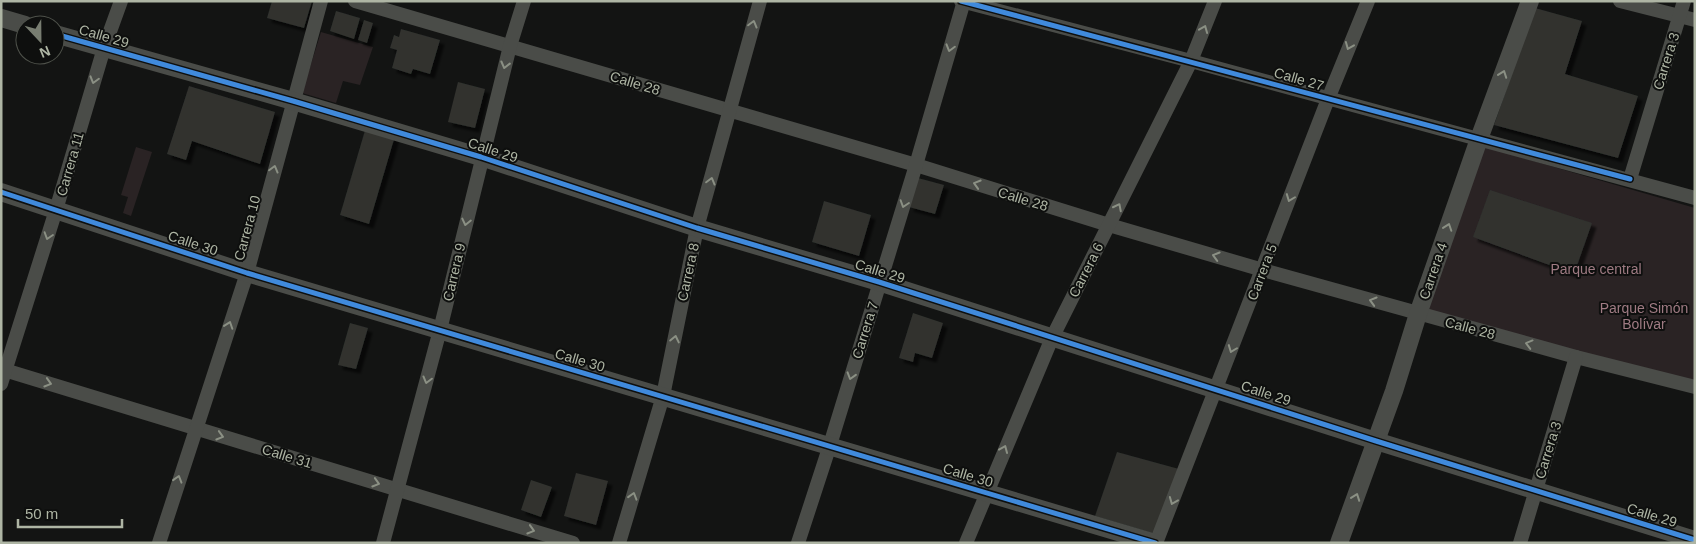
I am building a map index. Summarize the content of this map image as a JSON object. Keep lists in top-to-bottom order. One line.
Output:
{"streets":{"street":["Calle 29","Carrera 3","Calle 27","Calle 28","Carrera 11","Carrera 10","Calle 30","Carrera 6","Carrera 4","Carrera 9","Carrera 8","Carrera 5","Carrera 7","Calle 31"]},"crossings":[["Calle 29","Carrera 3"],["Calle 29","Carrera 11"],["Calle 29","Carrera 10"],["Calle 29","Carrera 6"],["Calle 29","Carrera 4"],["Calle 29","Carrera 9"],["Calle 29","Carrera 8"],["Calle 29","Carrera 5"],["Calle 29","Carrera 7"],["Carrera 3","Calle 27"],["Carrera 3","Calle 28"],["Calle 27","Carrera 6"],["Calle 27","Carrera 4"],["Calle 27","Carrera 5"],["Calle 27","Carrera 7"],["Calle 28","Carrera 6"],["Calle 28","Carrera 4"],["Calle 28","Carrera 9"],["Calle 28","Carrera 8"],["Calle 28","Carrera 5"],["Calle 28","Carrera 7"],["Carrera 11","Calle 30"],["Carrera 11","Calle 31"],["Carrera 10","Calle 30"],["Carrera 10","Calle 31"],["Calle 30","Carrera 6"],["Calle 30","Carrera 9"],["Calle 30","Carrera 8"],["Calle 30","Carrera 5"],["Calle 30","Carrera 7"],["Carrera 9","Calle 31"]],"one_way":["Calle 28","Carrera 11","Carrera 10","Carrera 6","Carrera 4","Carrera 9","Carrera 8","Carrera 5","Carrera 7","Calle 31"],"parks":["Parque central","Parque Simón Bolívar"],"scale_bar":"50 m","north":"bottom"}
